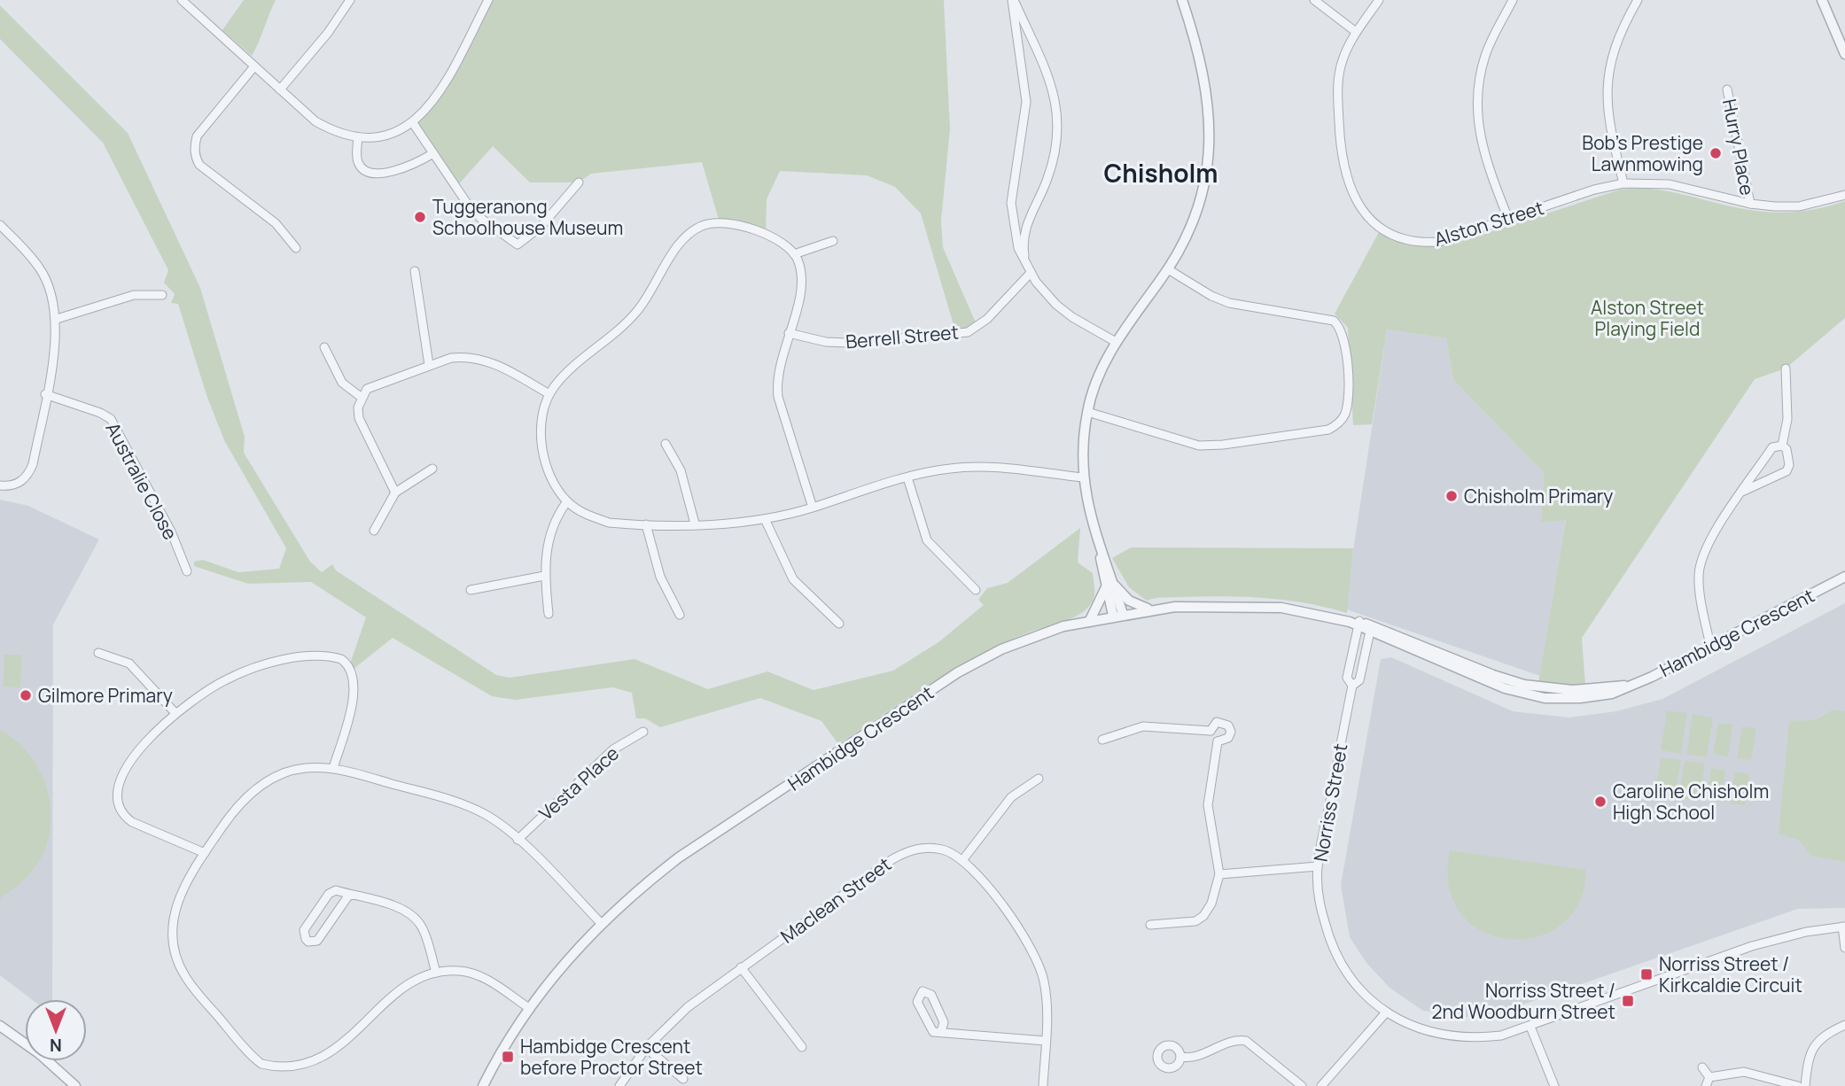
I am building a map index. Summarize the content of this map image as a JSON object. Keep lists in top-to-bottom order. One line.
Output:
{"streets":{"street":["Hurry Place","Alston Street","Berrell Street","Australie Close","Hambidge Crescent","Vesta Place","Norriss Street","Maclean Street"]},"crossings":[["Hurry Place","Alston Street"],["Hambidge Crescent","Norriss Street"]],"districts":["Chisholm"],"parks":["Alston Street Playing Field"],"places":{"other":["Bob's Prestige Lawnmowing","Tuggeranong Schoolhouse Museum","Chisholm Primary","Gilmore Primary","Caroline Chisholm High School"],"transit":["Norriss Street / Kirkcaldie Circuit","Norriss Street / 2nd Woodburn Street","Hambidge Crescent before Proctor Street"]},"north":"bottom"}
